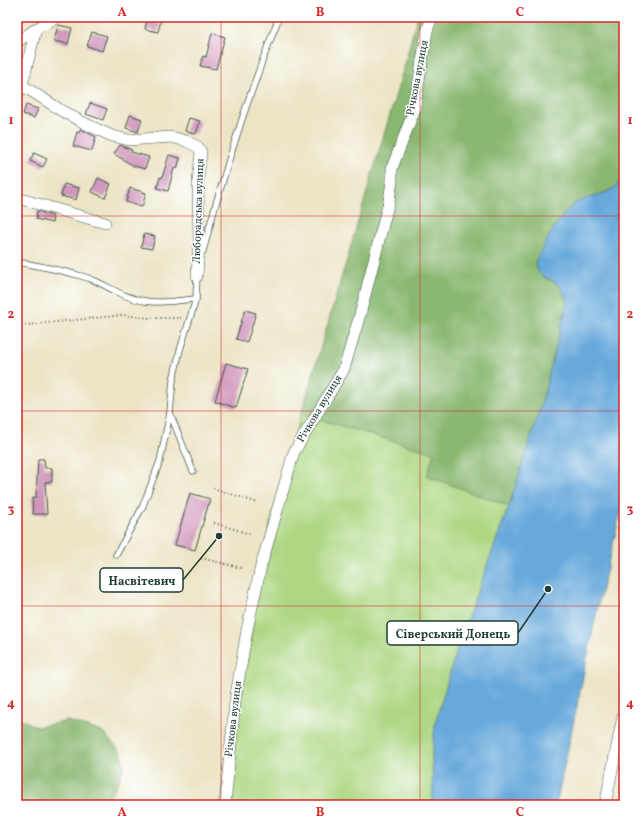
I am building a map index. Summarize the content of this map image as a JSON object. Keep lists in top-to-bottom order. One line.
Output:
{"streets":{"street":["Річкова вулиця","Люборадська вулиця"]},"places":["Насвітевич","Сіверський Донець"],"grid":{"columns":["A","B","C"],"rows":["1","2","3","4"]}}
